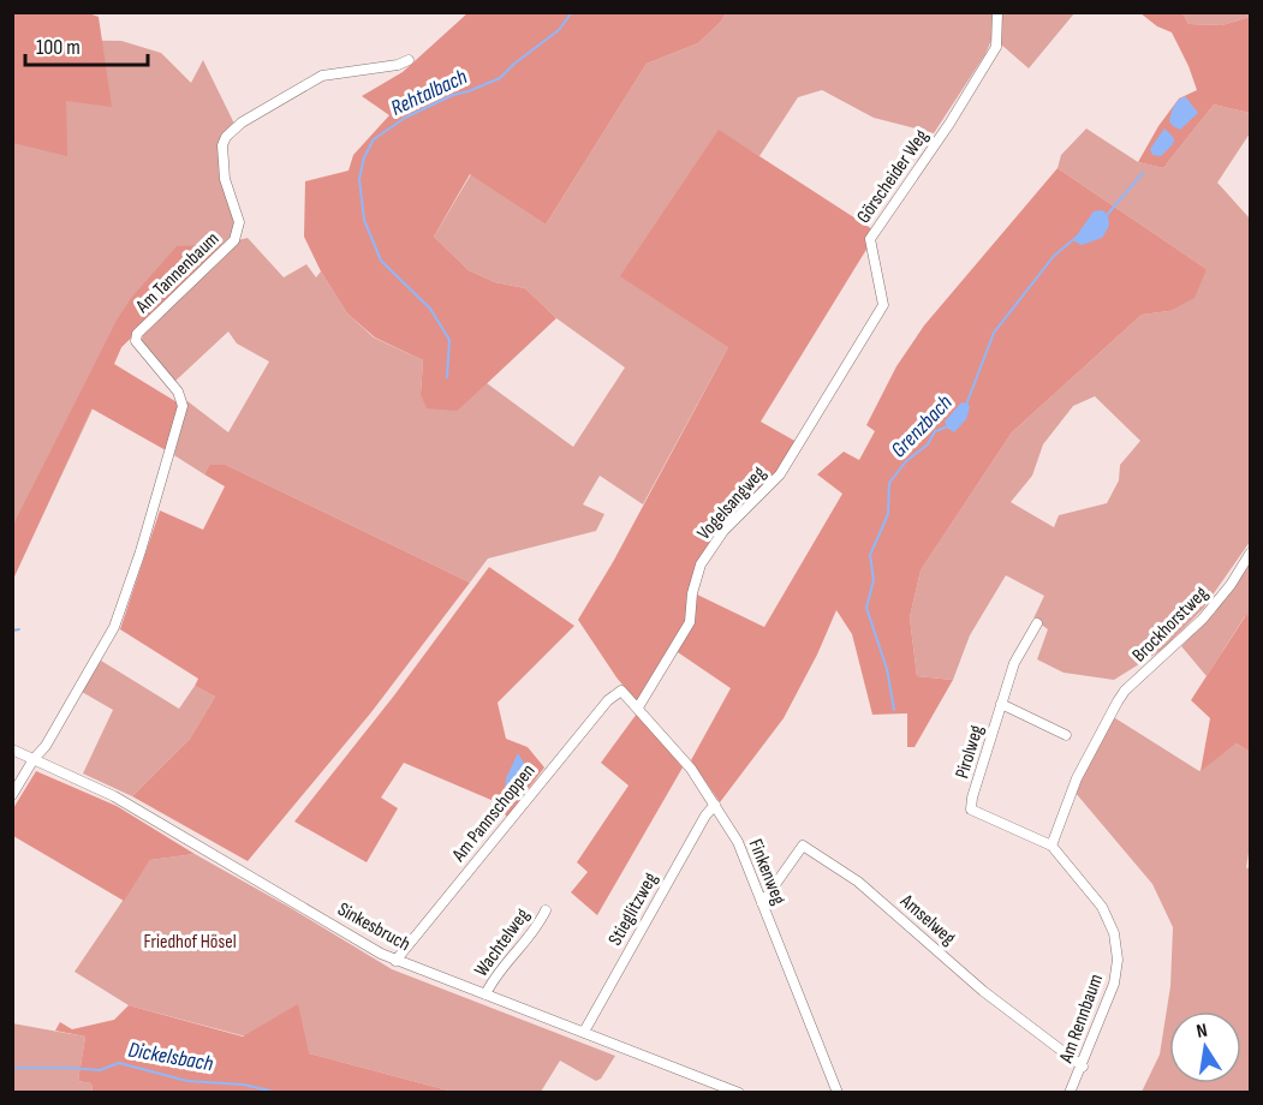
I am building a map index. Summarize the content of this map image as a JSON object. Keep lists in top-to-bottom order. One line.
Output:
{"streets":{"street":["Görscheider Weg","Am Tannenbaum","Vogelsangweg","Brockhorstweg","Pirolweg","Am Pannschoppen","Finkenweg","Stieglitzweg","Amselweg","Sinkesbruch","Wachtelweg","Am Rennbaum"]},"crossings":[["Görscheider Weg","Vogelsangweg"],["Am Tannenbaum","Sinkesbruch"],["Vogelsangweg","Finkenweg"],["Brockhorstweg","Am Rennbaum"],["Pirolweg","Am Rennbaum"],["Am Pannschoppen","Finkenweg"],["Am Pannschoppen","Sinkesbruch"],["Finkenweg","Stieglitzweg"],["Finkenweg","Amselweg"],["Stieglitzweg","Sinkesbruch"],["Amselweg","Am Rennbaum"],["Sinkesbruch","Wachtelweg"]],"water":["Rehtalbach","Grenzbach","Dickelsbach"],"parks":["Friedhof Hösel"],"scale_bar":"100 m","north":"top"}
